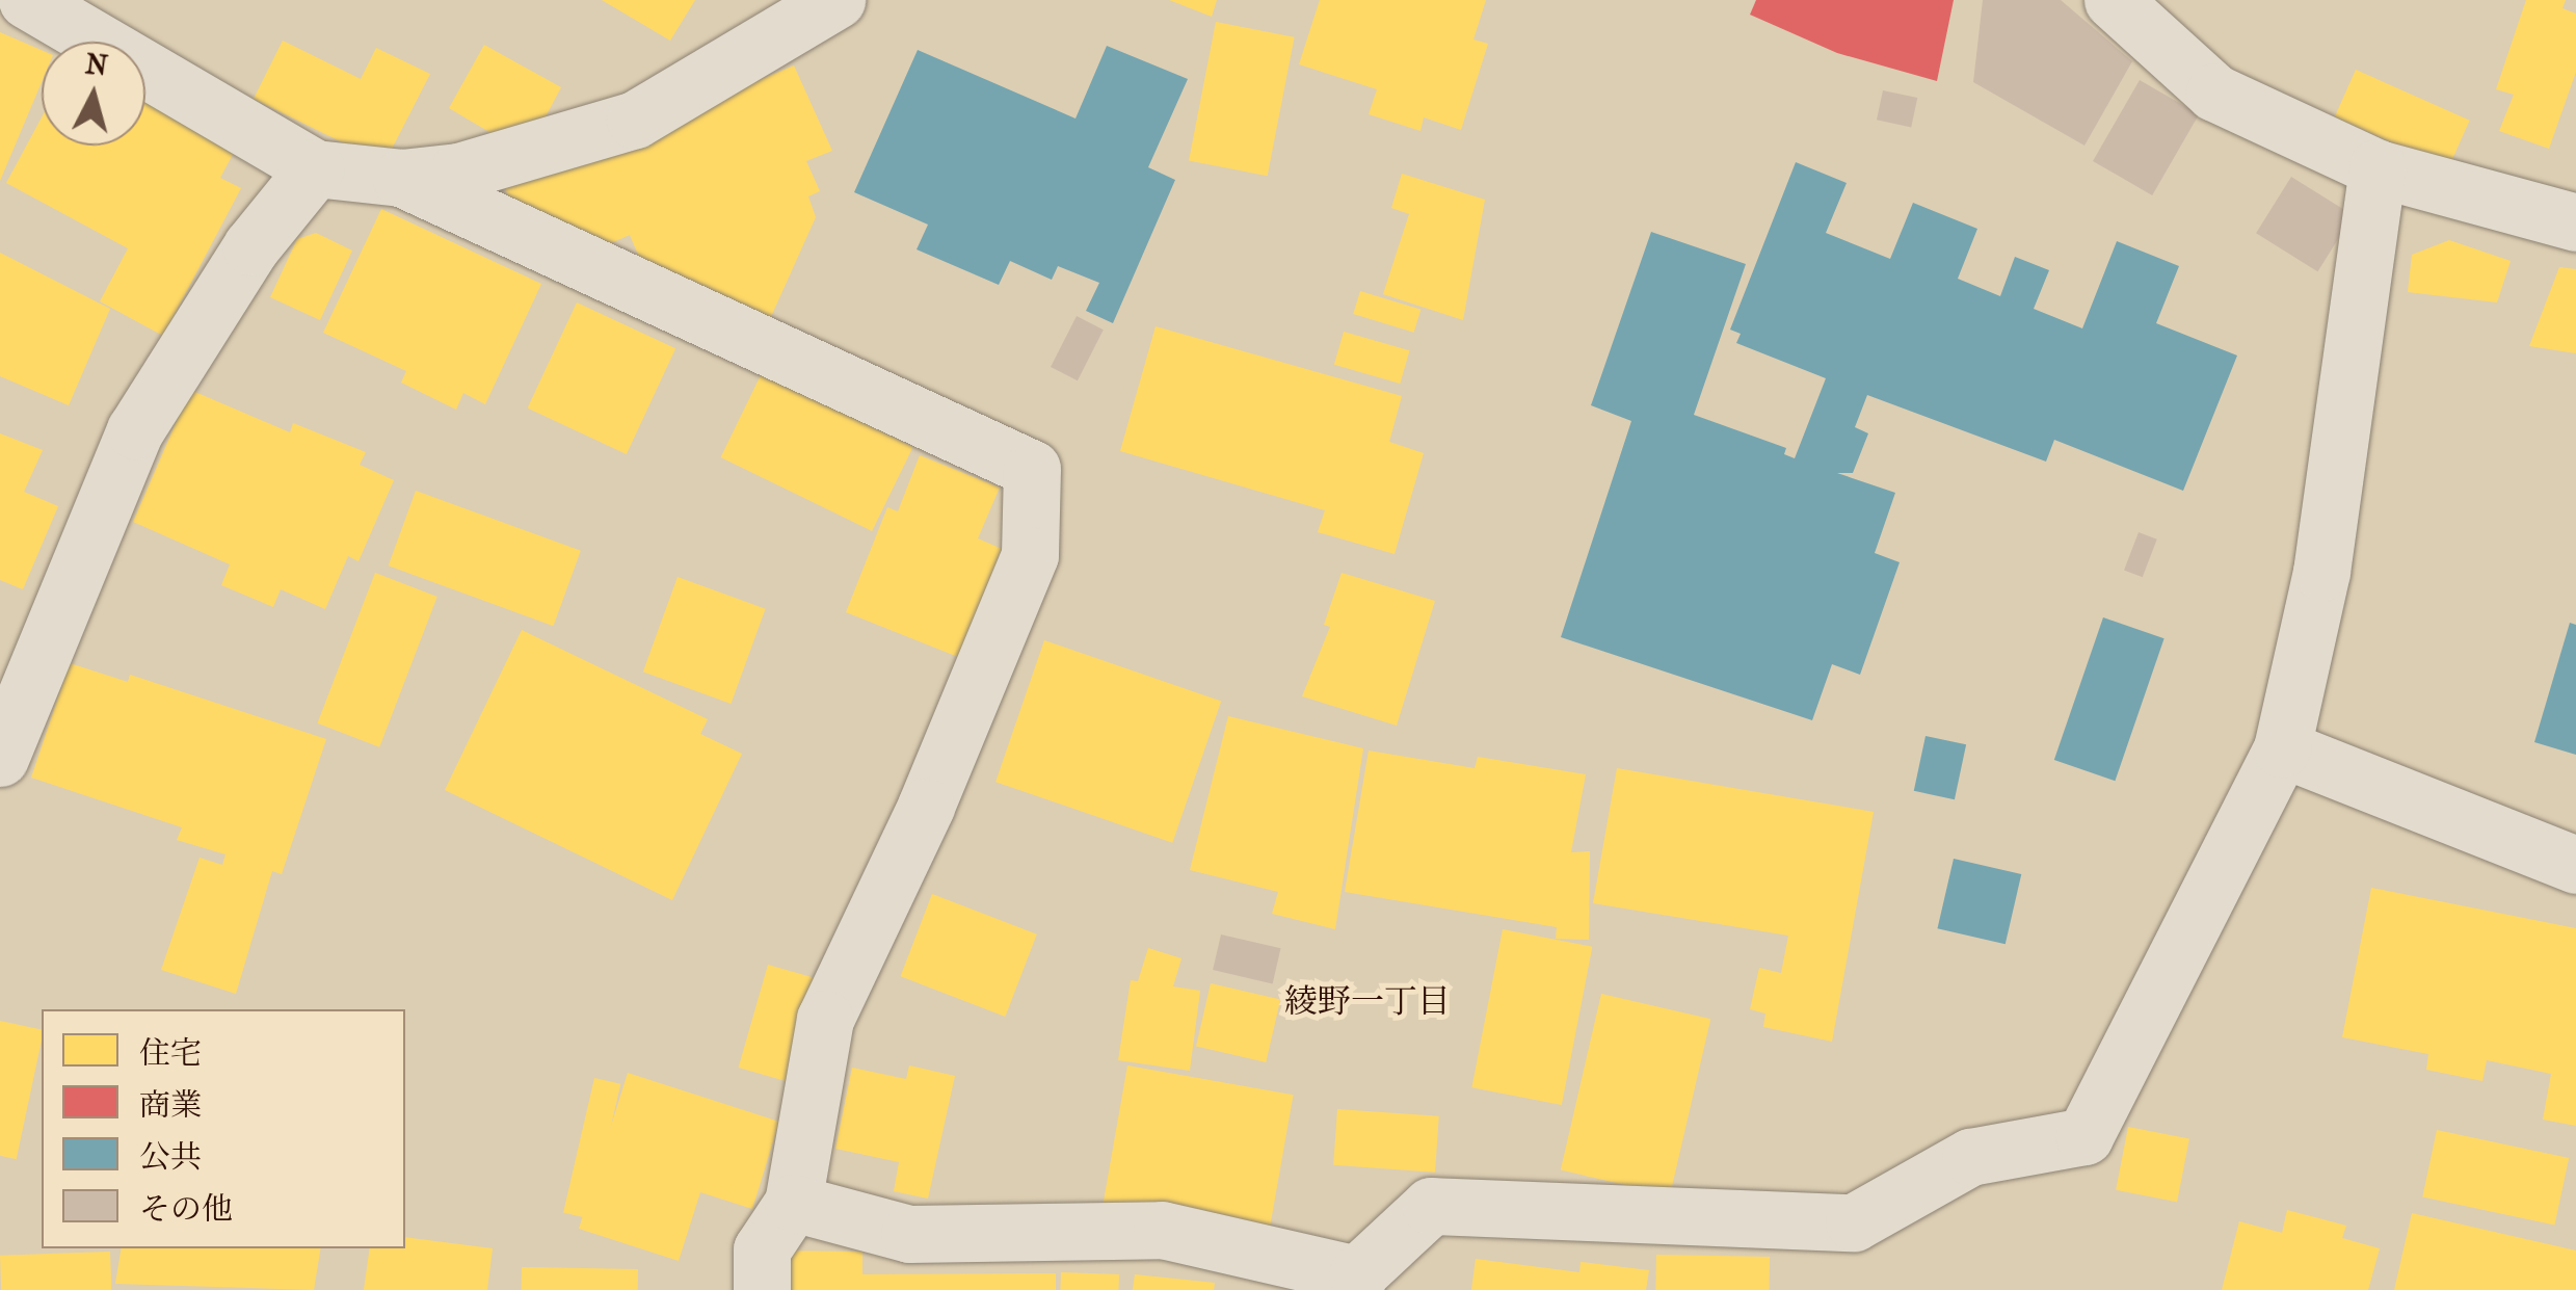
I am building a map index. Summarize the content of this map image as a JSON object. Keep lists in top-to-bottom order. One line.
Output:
{"districts":["綾野一丁目"],"legend":["住宅","商業","公共","その他"],"north":"top"}
